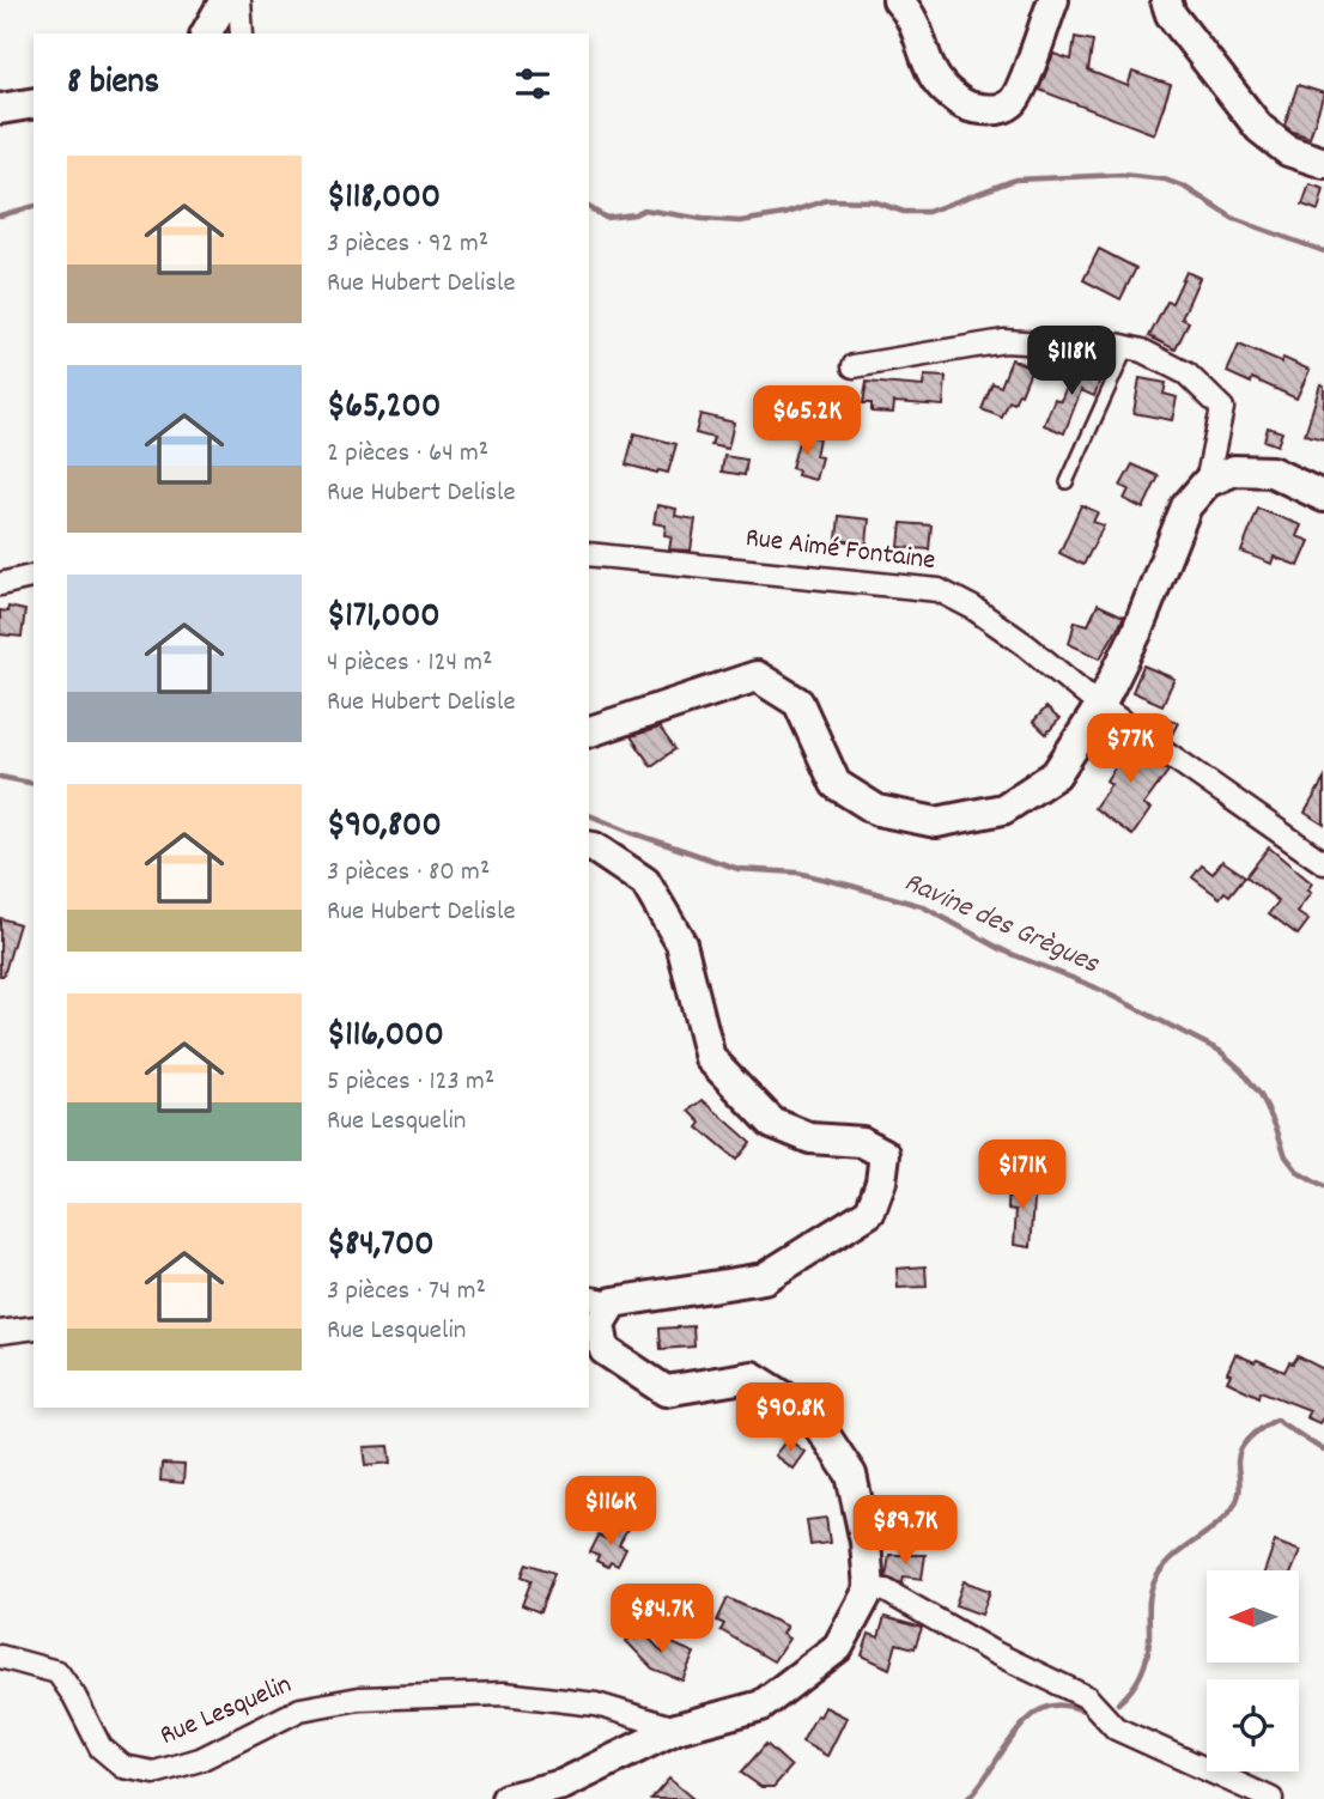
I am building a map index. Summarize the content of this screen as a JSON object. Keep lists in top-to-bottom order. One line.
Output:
{"streets":{"street":["Rue Aimé Fontaine","Rue Lesquelin"]},"water":["Ravine des Grègues"],"north":"left","page":{"heading":"8 biens","list":[{"name":"$118,000","note":"3 pièces · 92 m² · Rue Hubert Delisle"},{"name":"$65,200","note":"2 pièces · 64 m² · Rue Hubert Delisle"},{"name":"$171,000","note":"4 pièces · 124 m² · Rue Hubert Delisle"},{"name":"$90,800","note":"3 pièces · 80 m² · Rue Hubert Delisle"},{"name":"$116,000","note":"5 pièces · 123 m² · Rue Lesquelin"},{"name":"$84,700","note":"3 pièces · 74 m² · Rue Lesquelin"}],"price":["$118K","$65.2K","$77K","$171K","$90.8K","$116K","$89.7K","$84.7K"]}}
